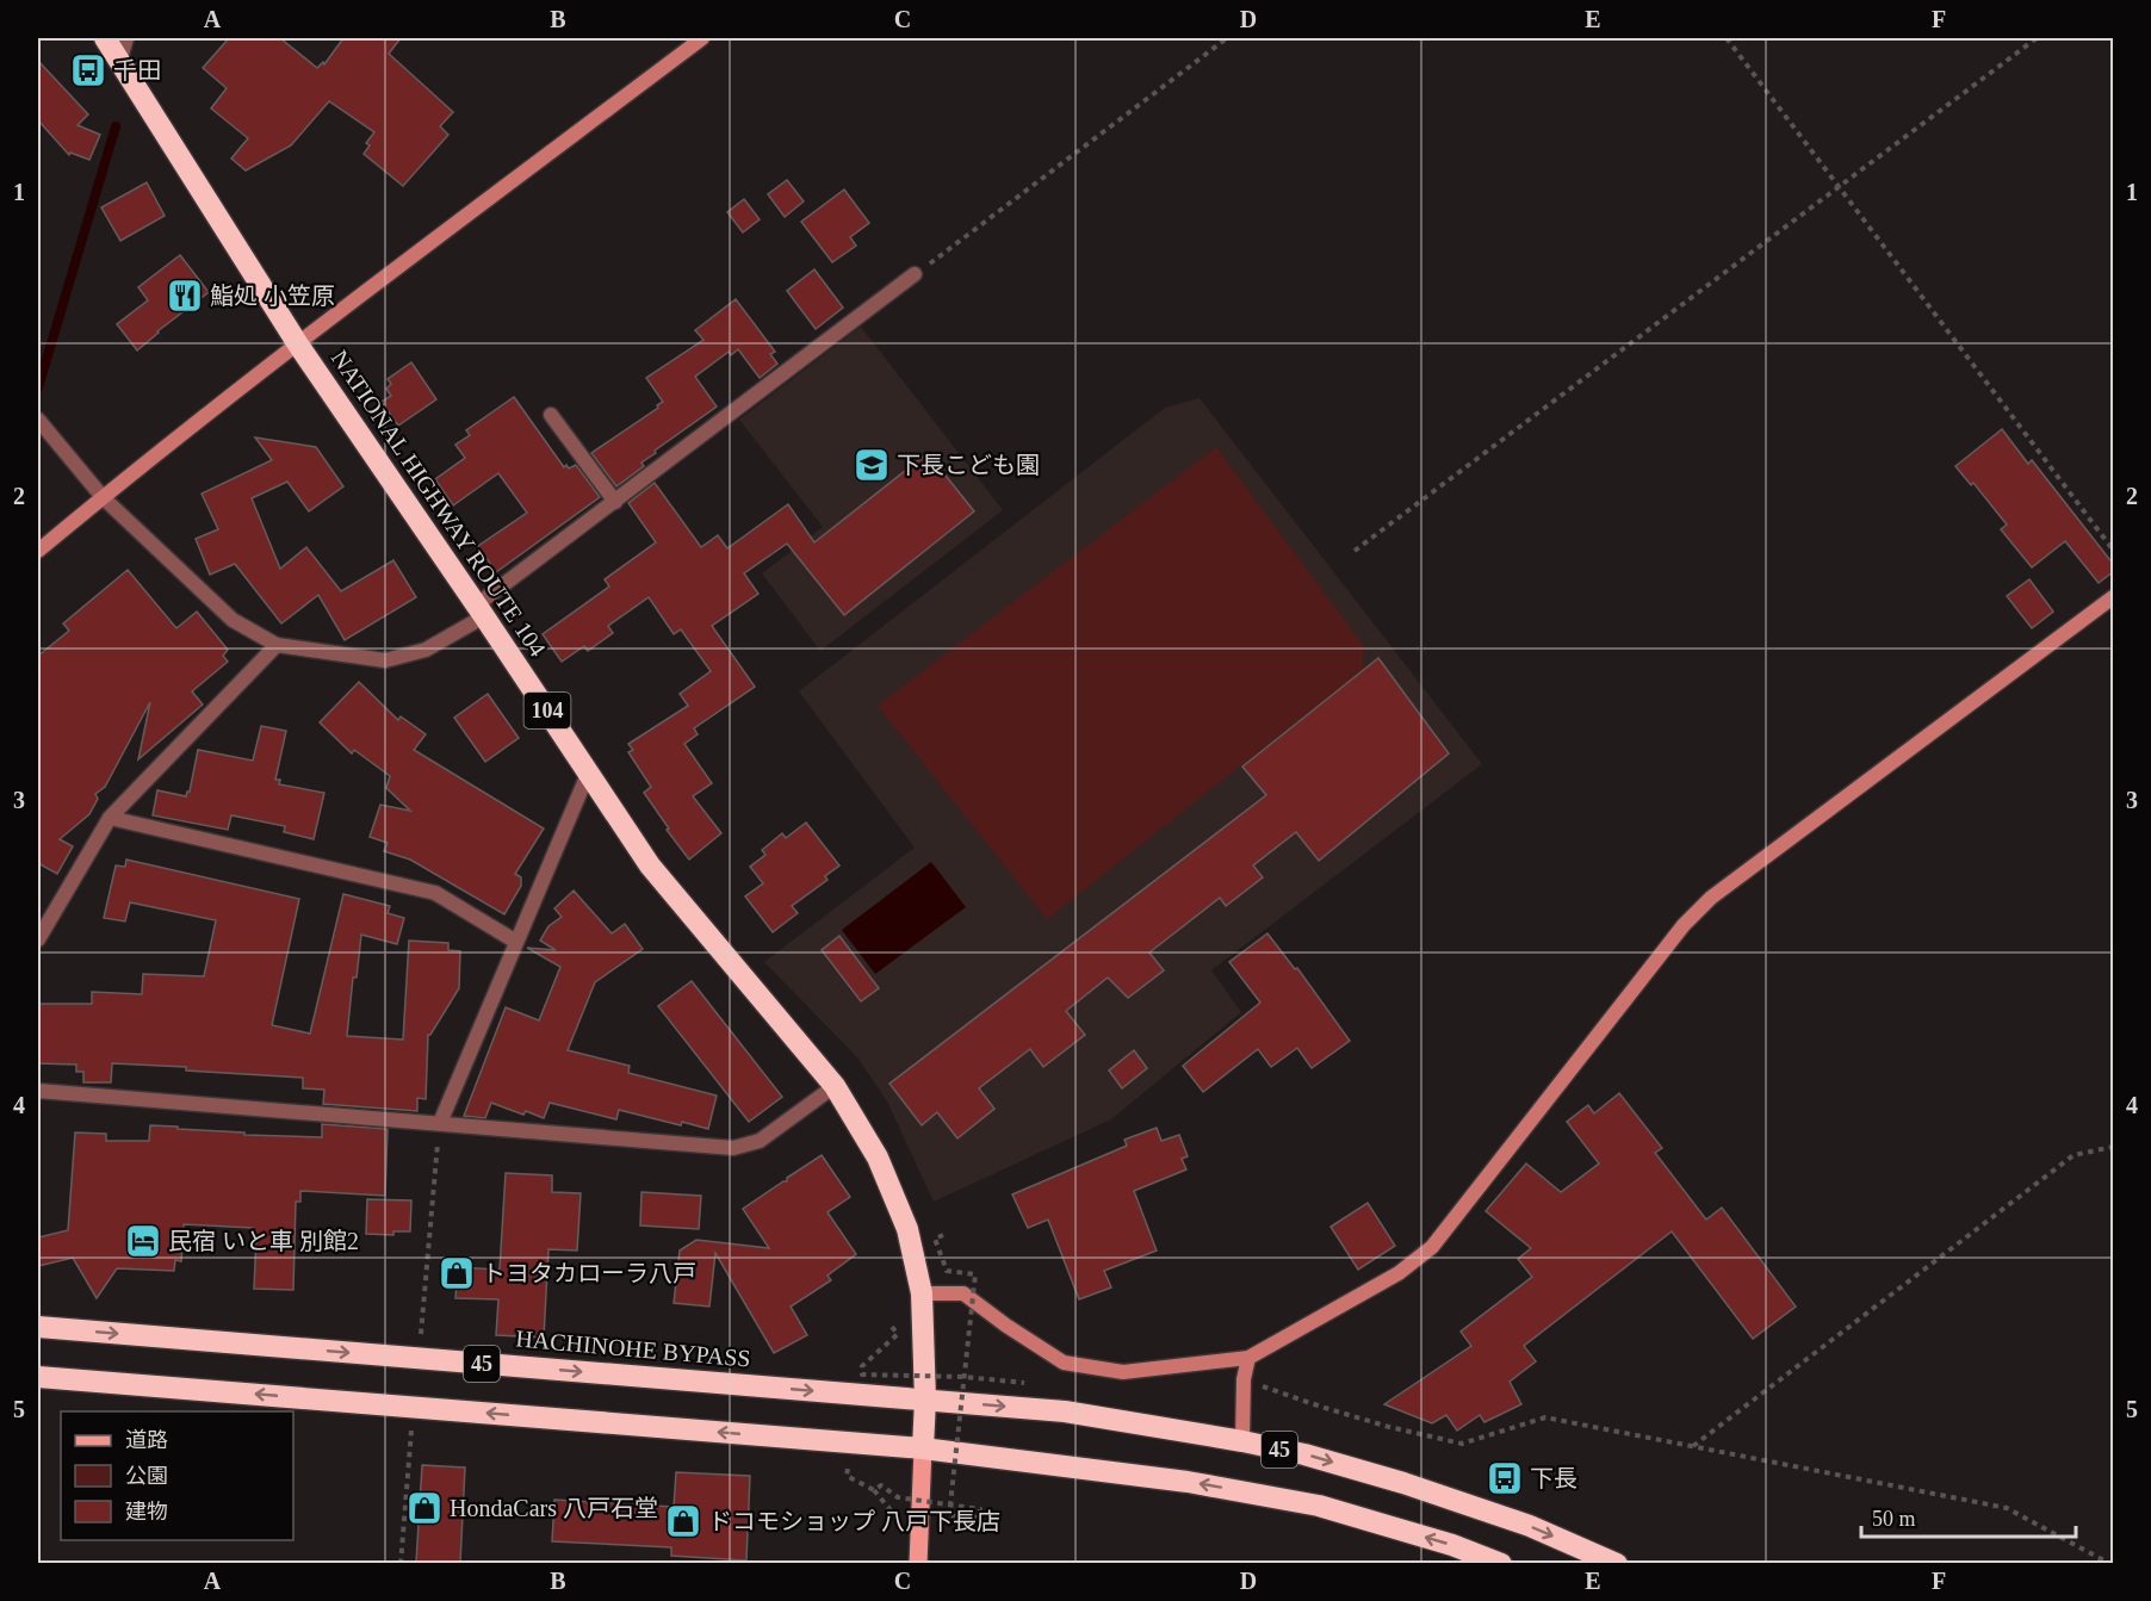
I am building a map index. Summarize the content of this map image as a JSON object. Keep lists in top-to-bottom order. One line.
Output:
{"streets":{"highway":["NATIONAL HIGHWAY ROUTE 104","104","HACHINOHE BYPASS","45"]},"crossings":[["NATIONAL HIGHWAY ROUTE 104","HACHINOHE BYPASS"],["NATIONAL HIGHWAY ROUTE 104","45"],["HACHINOHE BYPASS","45"]],"places":{"bus stop":["千田","下長"],"restaurant":["鮨処 小笠原"],"school or university":["下長こども園"],"hotel":["民宿 いと車 別館2"],"shop":["トヨタカローラ八戸","HondaCars 八戸石堂","ドコモショップ 八戸下長店"]},"legend":["道路","公園","建物"],"scale_bar":"50 m","grid":{"columns":["A","B","C","D","E","F"],"rows":["1","2","3","4","5"]}}
